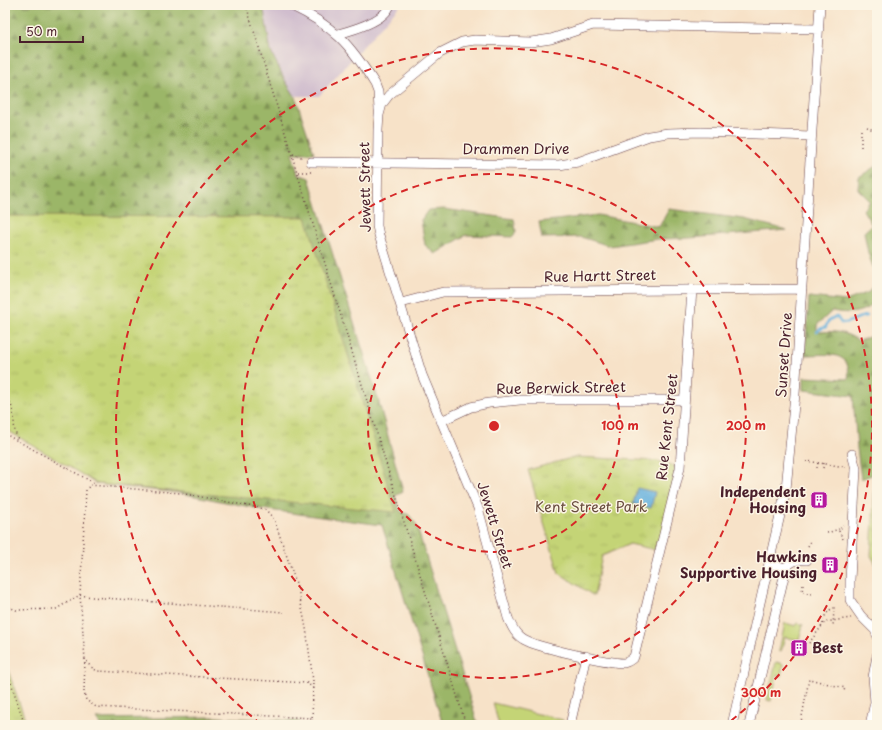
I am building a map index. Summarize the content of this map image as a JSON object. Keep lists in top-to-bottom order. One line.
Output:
{"streets":{"street":["Drammen Drive","Jewett Street","Rue Hartt Street","Sunset Drive","Rue Berwick Street","Rue Kent Street"]},"crossings":[["Drammen Drive","Jewett Street"],["Drammen Drive","Sunset Drive"],["Jewett Street","Rue Hartt Street"],["Jewett Street","Sunset Drive"],["Jewett Street","Rue Berwick Street"],["Jewett Street","Rue Kent Street"],["Rue Hartt Street","Sunset Drive"],["Rue Hartt Street","Rue Kent Street"],["Rue Berwick Street","Rue Kent Street"]],"parks":["Kent Street Park"],"places":{"building":["Independent Housing","Hawkins Supportive Housing","Best"]},"scale_bar":"50 m","rings":["100 m","200 m","300 m"]}
